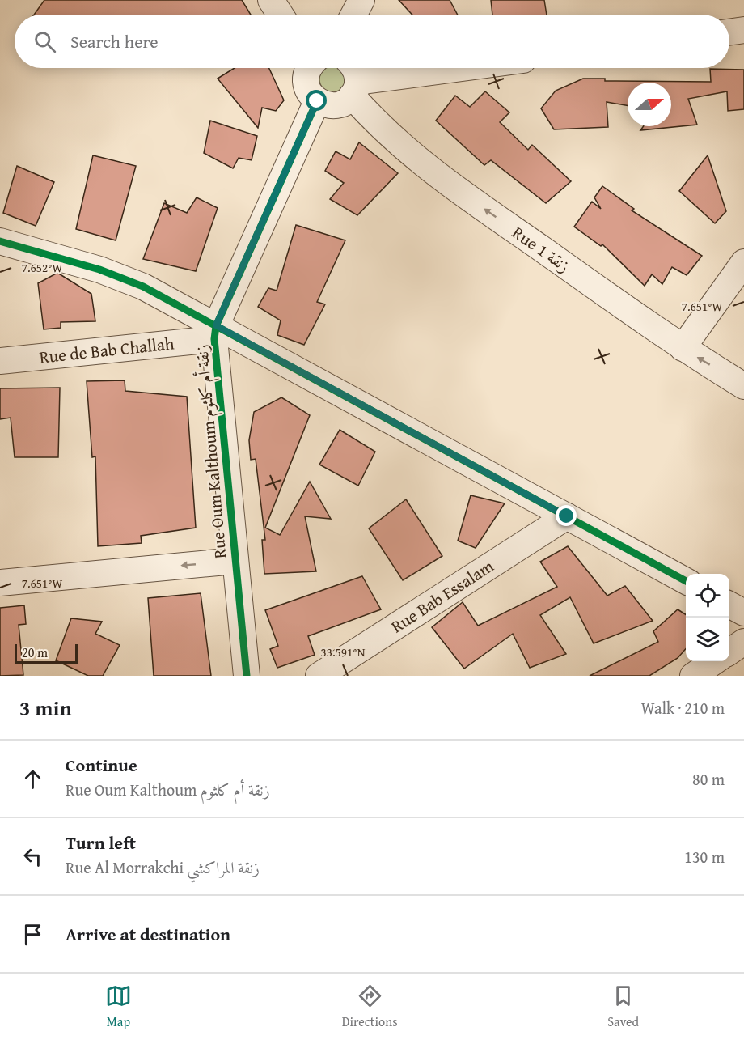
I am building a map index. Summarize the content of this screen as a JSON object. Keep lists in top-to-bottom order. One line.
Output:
{"streets":{"street":["Rue 1 زنقة","Rue de Bab Challah","Rue Oum Kalthoum زنقة أم كلثوم","Rue Bab Essalam"]},"crossings":[["Rue de Bab Challah","Rue Oum Kalthoum زنقة أم كلثوم"]],"scale_bar":"20 m","north":"right","page":{"search":"Search here","scale":"20 m","heading":["3 min","Walk · 210 m"],"list":[["Continue","Rue Oum Kalthoum زنقة أم كلثوم","80 m"],["Turn left","Rue Al Morrakchi زنقة المراكشي","130 m"],"Arrive at destination"],"nav":["Map","Directions","Saved"]},"coordinates":["7.652°W","7.651°W","33.591°N"]}
